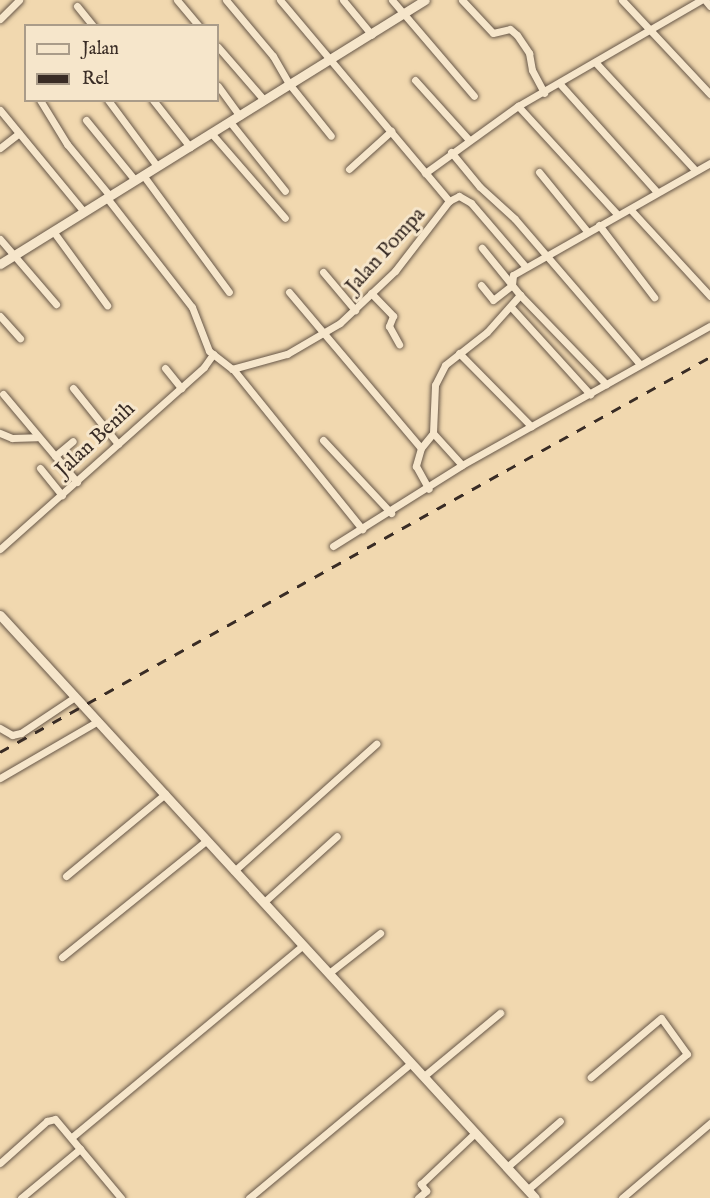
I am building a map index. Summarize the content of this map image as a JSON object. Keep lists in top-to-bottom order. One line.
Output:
{"streets":{"street":["Jalan Pompa","Jalan Benih"]},"legend":["Jalan","Rel"]}
